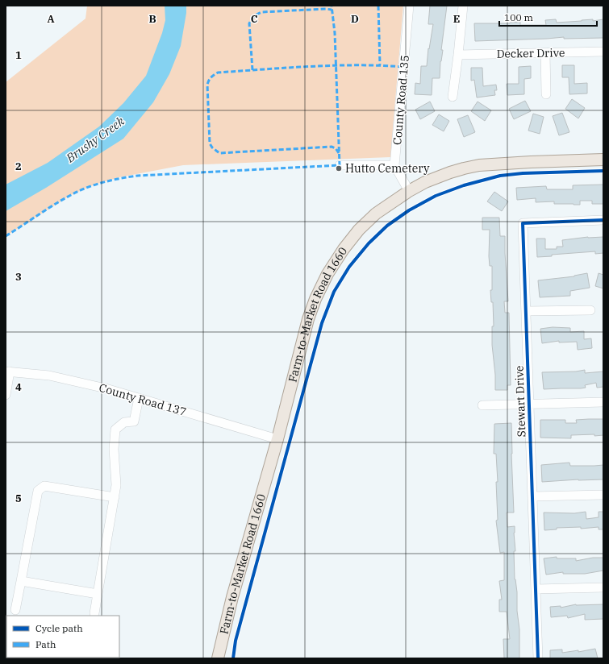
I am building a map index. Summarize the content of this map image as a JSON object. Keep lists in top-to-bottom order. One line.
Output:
{"streets":{"main road":["Farm-to-Market Road 1660"],"street":["Decker Drive","County Road 135","County Road 137","Stewart Drive"]},"crossings":[["Farm-to-Market Road 1660","County Road 137"]],"water":["Brushy Creek"],"places":["Hutto Cemetery"],"legend":["Cycle path","Path"],"scale_bar":"100 m","grid":{"columns":["A","B","C","D","E"],"rows":["1","2","3","4","5"]}}
